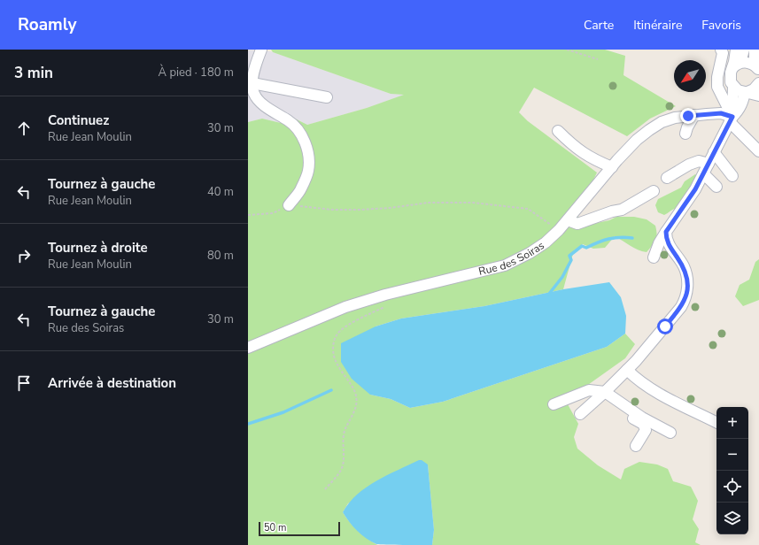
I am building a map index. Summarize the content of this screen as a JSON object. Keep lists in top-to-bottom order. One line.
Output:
{"streets":{"street":["Rue des Soiras"]},"scale_bar":"50 m","north":"bottom left","page":{"header":"Roamly","nav":["Carte","Itinéraire","Favoris"],"heading":["3 min","À pied · 180 m"],"list":[["Continuez","Rue Jean Moulin","30 m"],["Tournez à gauche","Rue Jean Moulin","40 m"],["Tournez à droite","Rue Jean Moulin","80 m"],["Tournez à gauche","Rue des Soiras","30 m"],"Arrivée à destination"],"map_buttons":["+","−"],"scale":"50 m"}}
